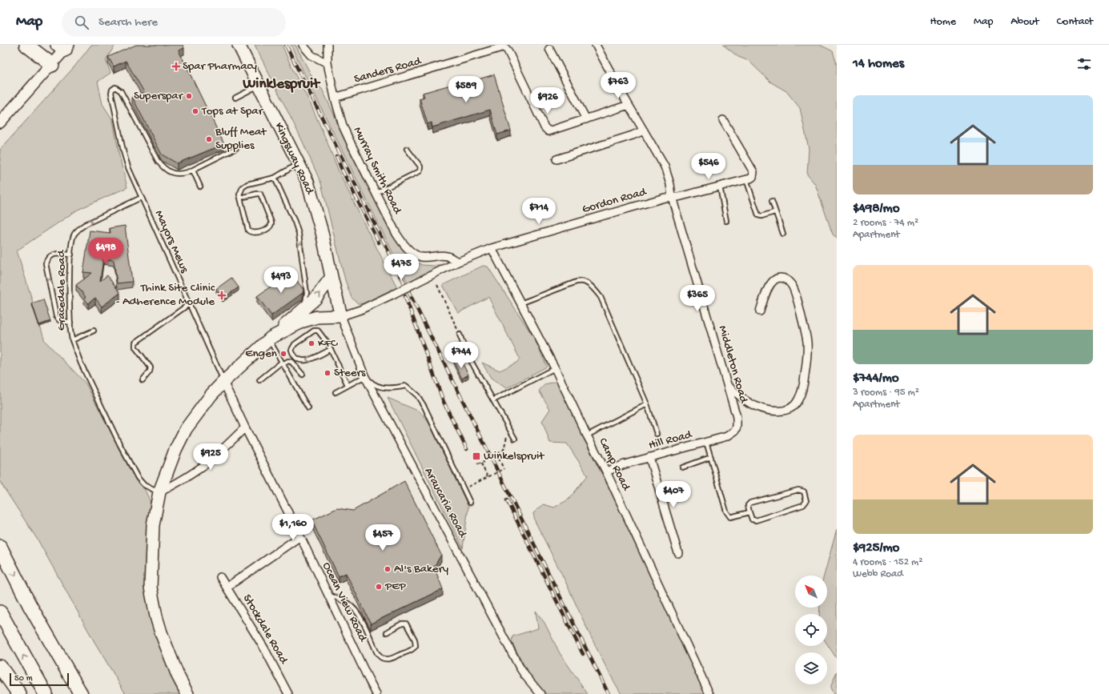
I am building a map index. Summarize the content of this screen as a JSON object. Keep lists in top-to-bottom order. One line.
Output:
{"streets":{"main road":["Kingsway Road"],"street":["Sanders Road","Murray Smith Road","Gordon Road","Middleton Road","Hill Road","Camp Road","Araucaria Road","Ocean View Road","Stockdale Road"],"lane":["Mayors Mews","Gracedale Road"]},"crossings":[["Sanders Road","Murray Smith Road"],["Kingsway Road","Gordon Road"],["Kingsway Road","Araucaria Road"],["Murray Smith Road","Gordon Road"],["Gordon Road","Middleton Road"],["Gordon Road","Camp Road"],["Gordon Road","Araucaria Road"],["Mayors Mews","Gracedale Road"],["Mayors Mews","Ocean View Road"],["Middleton Road","Hill Road"],["Hill Road","Camp Road"]],"districts":["Winklespruit"],"places":{"health":["Spar Pharmacy","Think Site Clinic - Adherence Module"],"other":["Superspar","Tops at Spar","Bluff Meat Supplies","KFC","Engen","Steers","Al's Bakery","PEP"],"transit":["Winkelspruit"]},"scale_bar":"50 m","north":"top left","page":{"header":"Map","search":"Search here","nav":["Home","Map","About","Contact"],"heading":"14 homes","price":["$763","$589","$926","$546","$714","$498","$475","$493","$365","$744","$925","$407","$1,160","$457"],"list":[{"name":"$498/mo","note":"2 rooms · 74 m² · Apartment"},{"name":"$744/mo","note":"3 rooms · 95 m² · Apartment"},{"name":"$925/mo","note":"4 rooms · 152 m² · Webb Road"}],"scale":"50 m"}}
